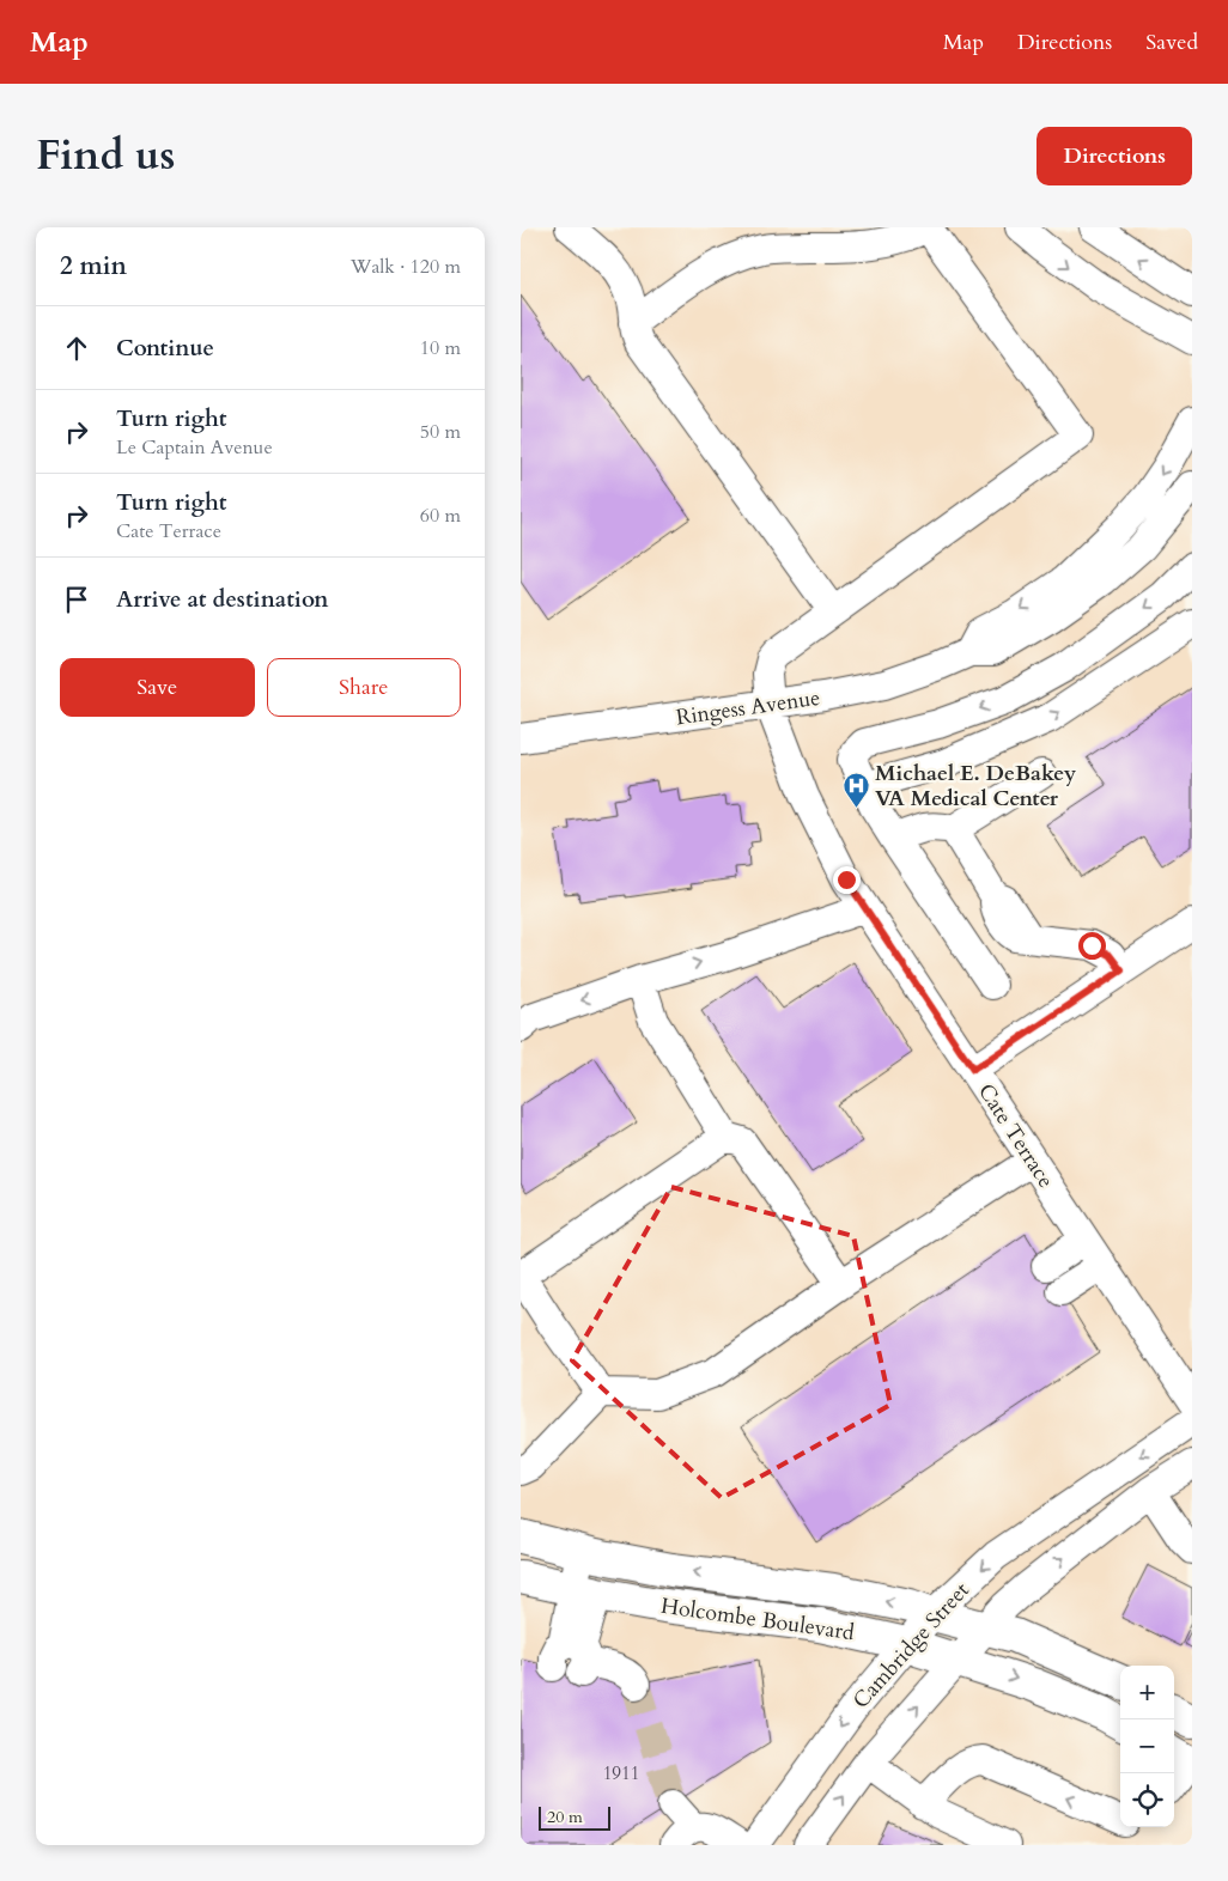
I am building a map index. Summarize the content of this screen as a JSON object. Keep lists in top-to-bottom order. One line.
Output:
{"streets":{"main road":["Holcombe Boulevard"],"street":["Ringess Avenue","Cate Terrace","Cambridge Street"]},"crossings":[["Ringess Avenue","Cate Terrace"],["Holcombe Boulevard","Cambridge Street"]],"places":{"hospital":["Michael E. DeBakey VA Medical Center"]},"house_numbers":["1911"],"scale_bar":"20 m","page":{"header":"Map","nav":["Map","Directions","Saved"],"title":"Find us","buttons":["Directions",["Save","Share"]],"heading":["2 min","Walk · 120 m"],"list":[["Continue","10 m"],["Turn right","Le Captain Avenue","50 m"],["Turn right","Cate Terrace","60 m"],"Arrive at destination"],"map_buttons":["+","−"],"scale":"20 m"}}
